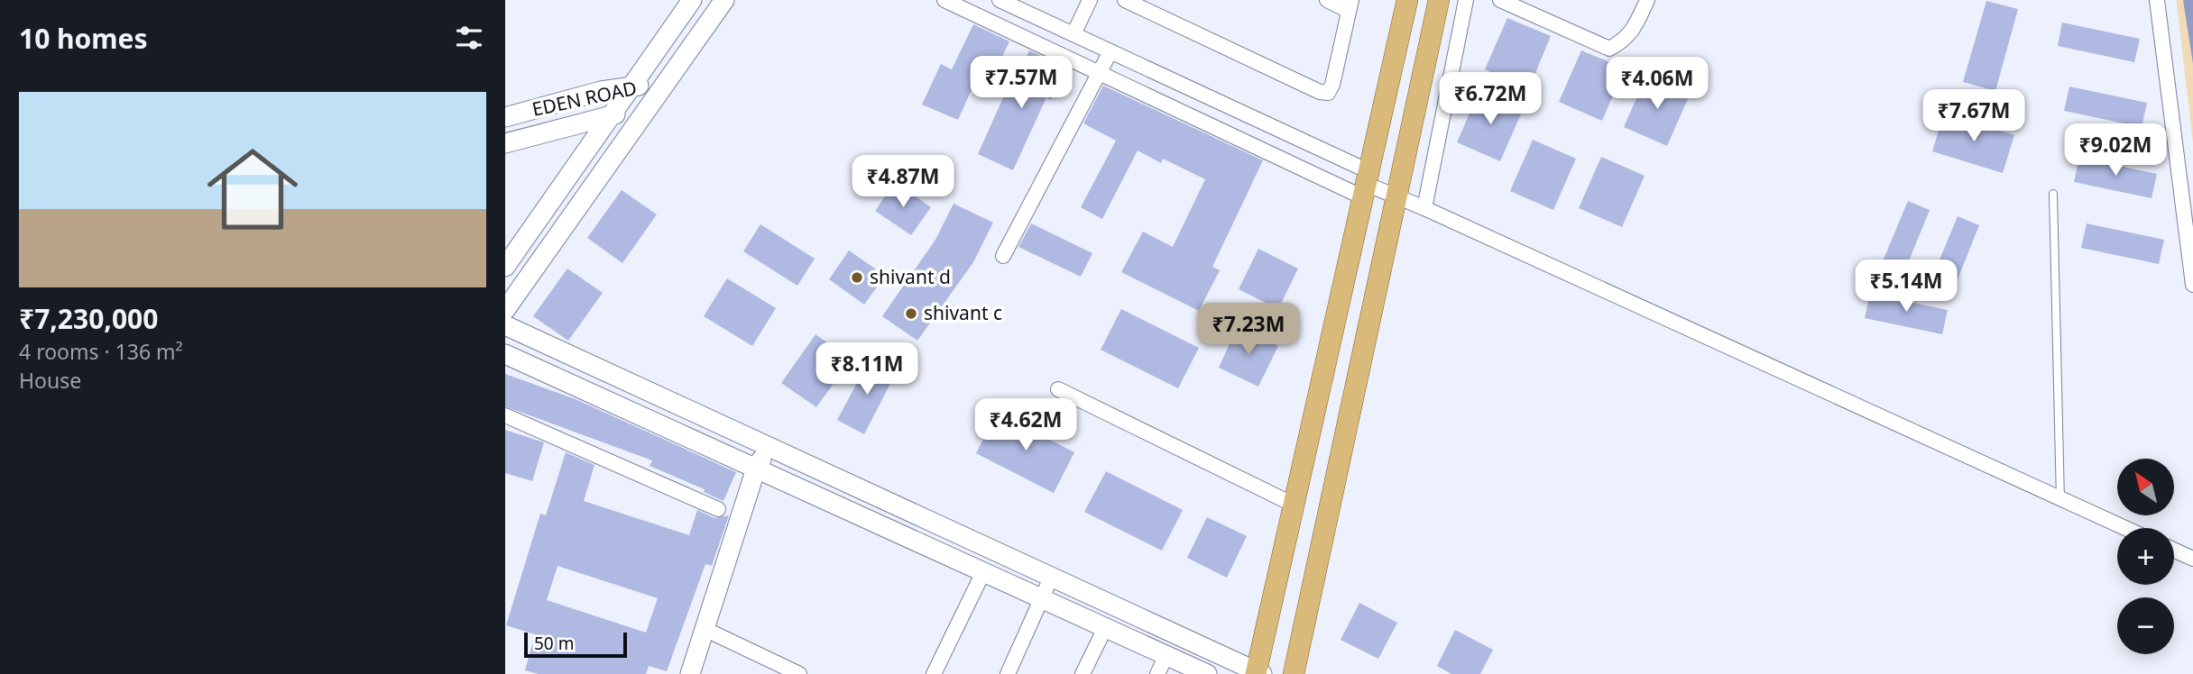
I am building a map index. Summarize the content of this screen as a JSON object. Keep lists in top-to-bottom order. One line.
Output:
{"streets":{"street":["EDEN ROAD"]},"places":["shivant d","shivant c"],"scale_bar":"50 m","north":"top left","page":{"heading":"10 homes","price":["₹7.57M","₹4.06M","₹6.72M","₹7.67M","₹9.02M","₹4.87M","₹5.14M","₹7.23M","₹8.11M","₹4.62M"],"list":[{"name":"₹7,230,000","note":"4 rooms · 136 m² · House"}],"map_buttons":["+","−"],"scale":"50 m"}}
